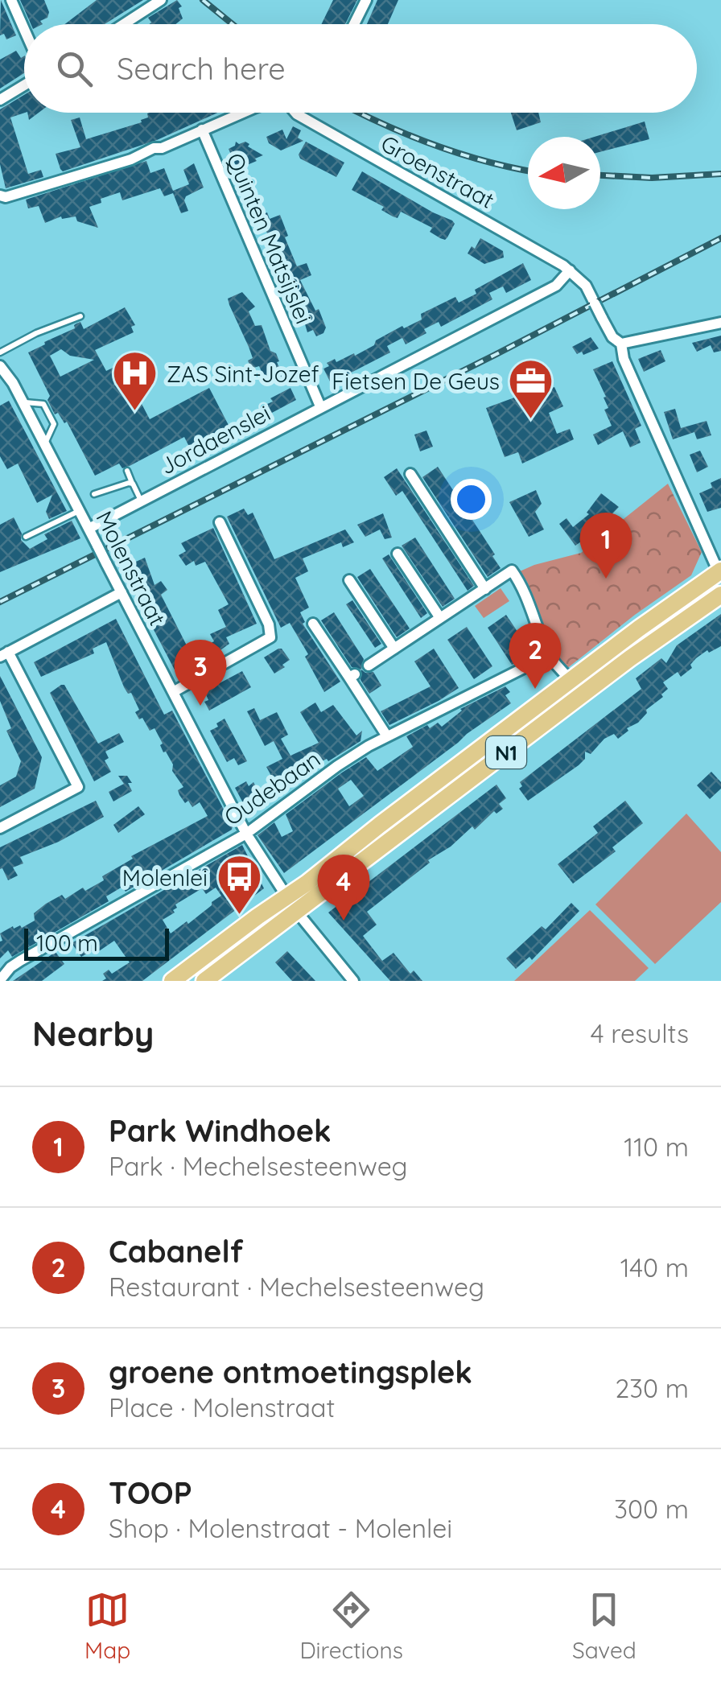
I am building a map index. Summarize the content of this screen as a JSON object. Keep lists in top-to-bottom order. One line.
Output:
{"streets":{"main road":["N1"],"street":["Groenstraat","Quinten Matsijslei","Jordaenslei","Molenstraat","Oudebaan"]},"crossings":[["Groenstraat","Jordaenslei"],["Groenstraat","N1"],["Quinten Matsijslei","Jordaenslei"],["Jordaenslei","Molenstraat"],["Molenstraat","N1"],["Molenstraat","Oudebaan"]],"places":{"hospital":["ZAS Sint-Jozef"],"office":["Fietsen De Geus"],"bus stop":["Molenlei"]},"scale_bar":"100 m","north":"left","page":{"search":"Search here","pins":["1","2","3","4"],"scale":"100 m","heading":["Nearby","4 results"],"list":[{"mark":"1","name":"Park Windhoek","note":"Park · Mechelsesteenweg","value":"110 m"},{"mark":"2","name":"Cabanelf","note":"Restaurant · Mechelsesteenweg","value":"140 m"},{"mark":"3","name":"groene ontmoetingsplek","note":"Place · Molenstraat","value":"230 m"},{"mark":"4","name":"TOOP","note":"Shop · Molenstraat - Molenlei","value":"300 m"}],"nav":["Map","Directions","Saved"]}}
